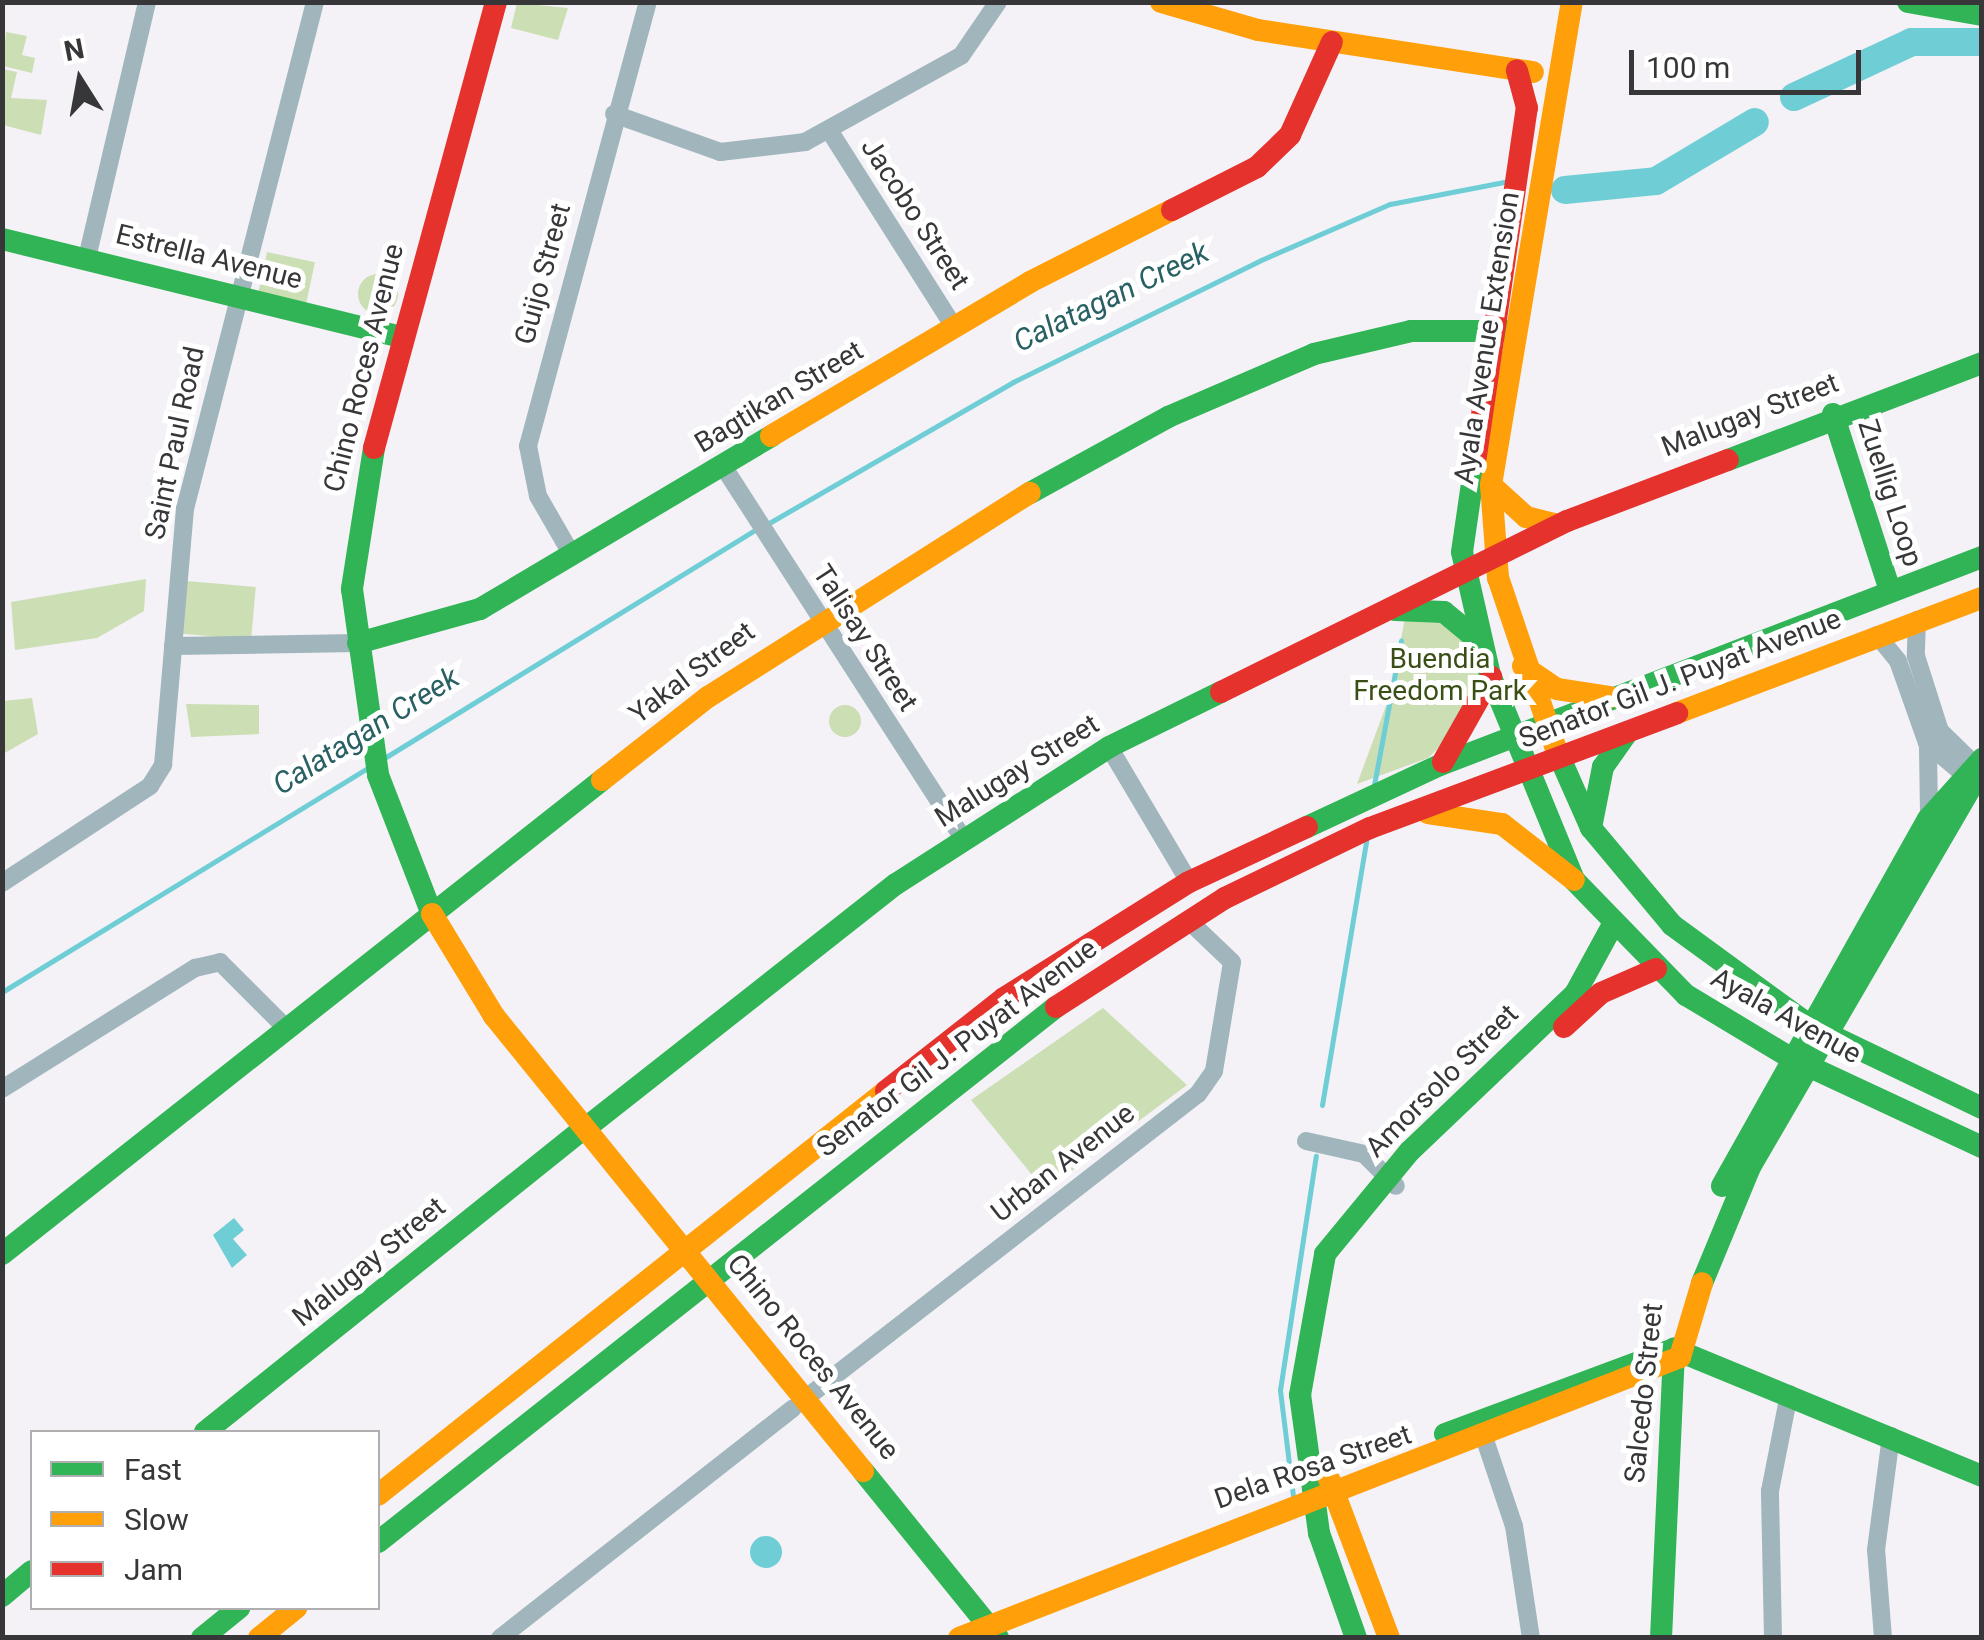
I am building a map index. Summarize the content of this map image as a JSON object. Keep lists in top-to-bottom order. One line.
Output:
{"streets":{"street":["Jacobo Street","Estrella Avenue","Guijo Street","Ayala Avenue Extension","Chino Roces Avenue","Bagtikan Street","Malugay Street","Saint Paul Road","Zuellig Loop","Talisay Street","Yakal Street","Senator Gil J. Puyat Avenue","Ayala Avenue","Amorsolo Street","Urban Avenue","Salcedo Street","Dela Rosa Street"]},"crossings":[["Jacobo Street","Bagtikan Street"],["Estrella Avenue","Chino Roces Avenue"],["Estrella Avenue","Saint Paul Road"],["Guijo Street","Bagtikan Street"],["Ayala Avenue Extension","Malugay Street"],["Ayala Avenue Extension","Yakal Street"],["Ayala Avenue Extension","Senator Gil J. Puyat Avenue"],["Ayala Avenue Extension","Ayala Avenue"],["Chino Roces Avenue","Bagtikan Street"],["Chino Roces Avenue","Malugay Street"],["Chino Roces Avenue","Yakal Street"],["Chino Roces Avenue","Senator Gil J. Puyat Avenue"],["Chino Roces Avenue","Urban Avenue"],["Chino Roces Avenue","Dela Rosa Street"],["Bagtikan Street","Saint Paul Road"],["Bagtikan Street","Talisay Street"],["Malugay Street","Zuellig Loop"],["Malugay Street","Talisay Street"],["Zuellig Loop","Senator Gil J. Puyat Avenue"],["Talisay Street","Yakal Street"],["Senator Gil J. Puyat Avenue","Ayala Avenue"],["Senator Gil J. Puyat Avenue","Urban Avenue"],["Ayala Avenue","Amorsolo Street"],["Ayala Avenue","Salcedo Street"],["Amorsolo Street","Dela Rosa Street"],["Salcedo Street","Dela Rosa Street"]],"water":["Calatagan Creek"],"parks":["Buendia Freedom Park"],"legend":["Fast","Slow","Jam"],"scale_bar":"100 m","north":"top"}
